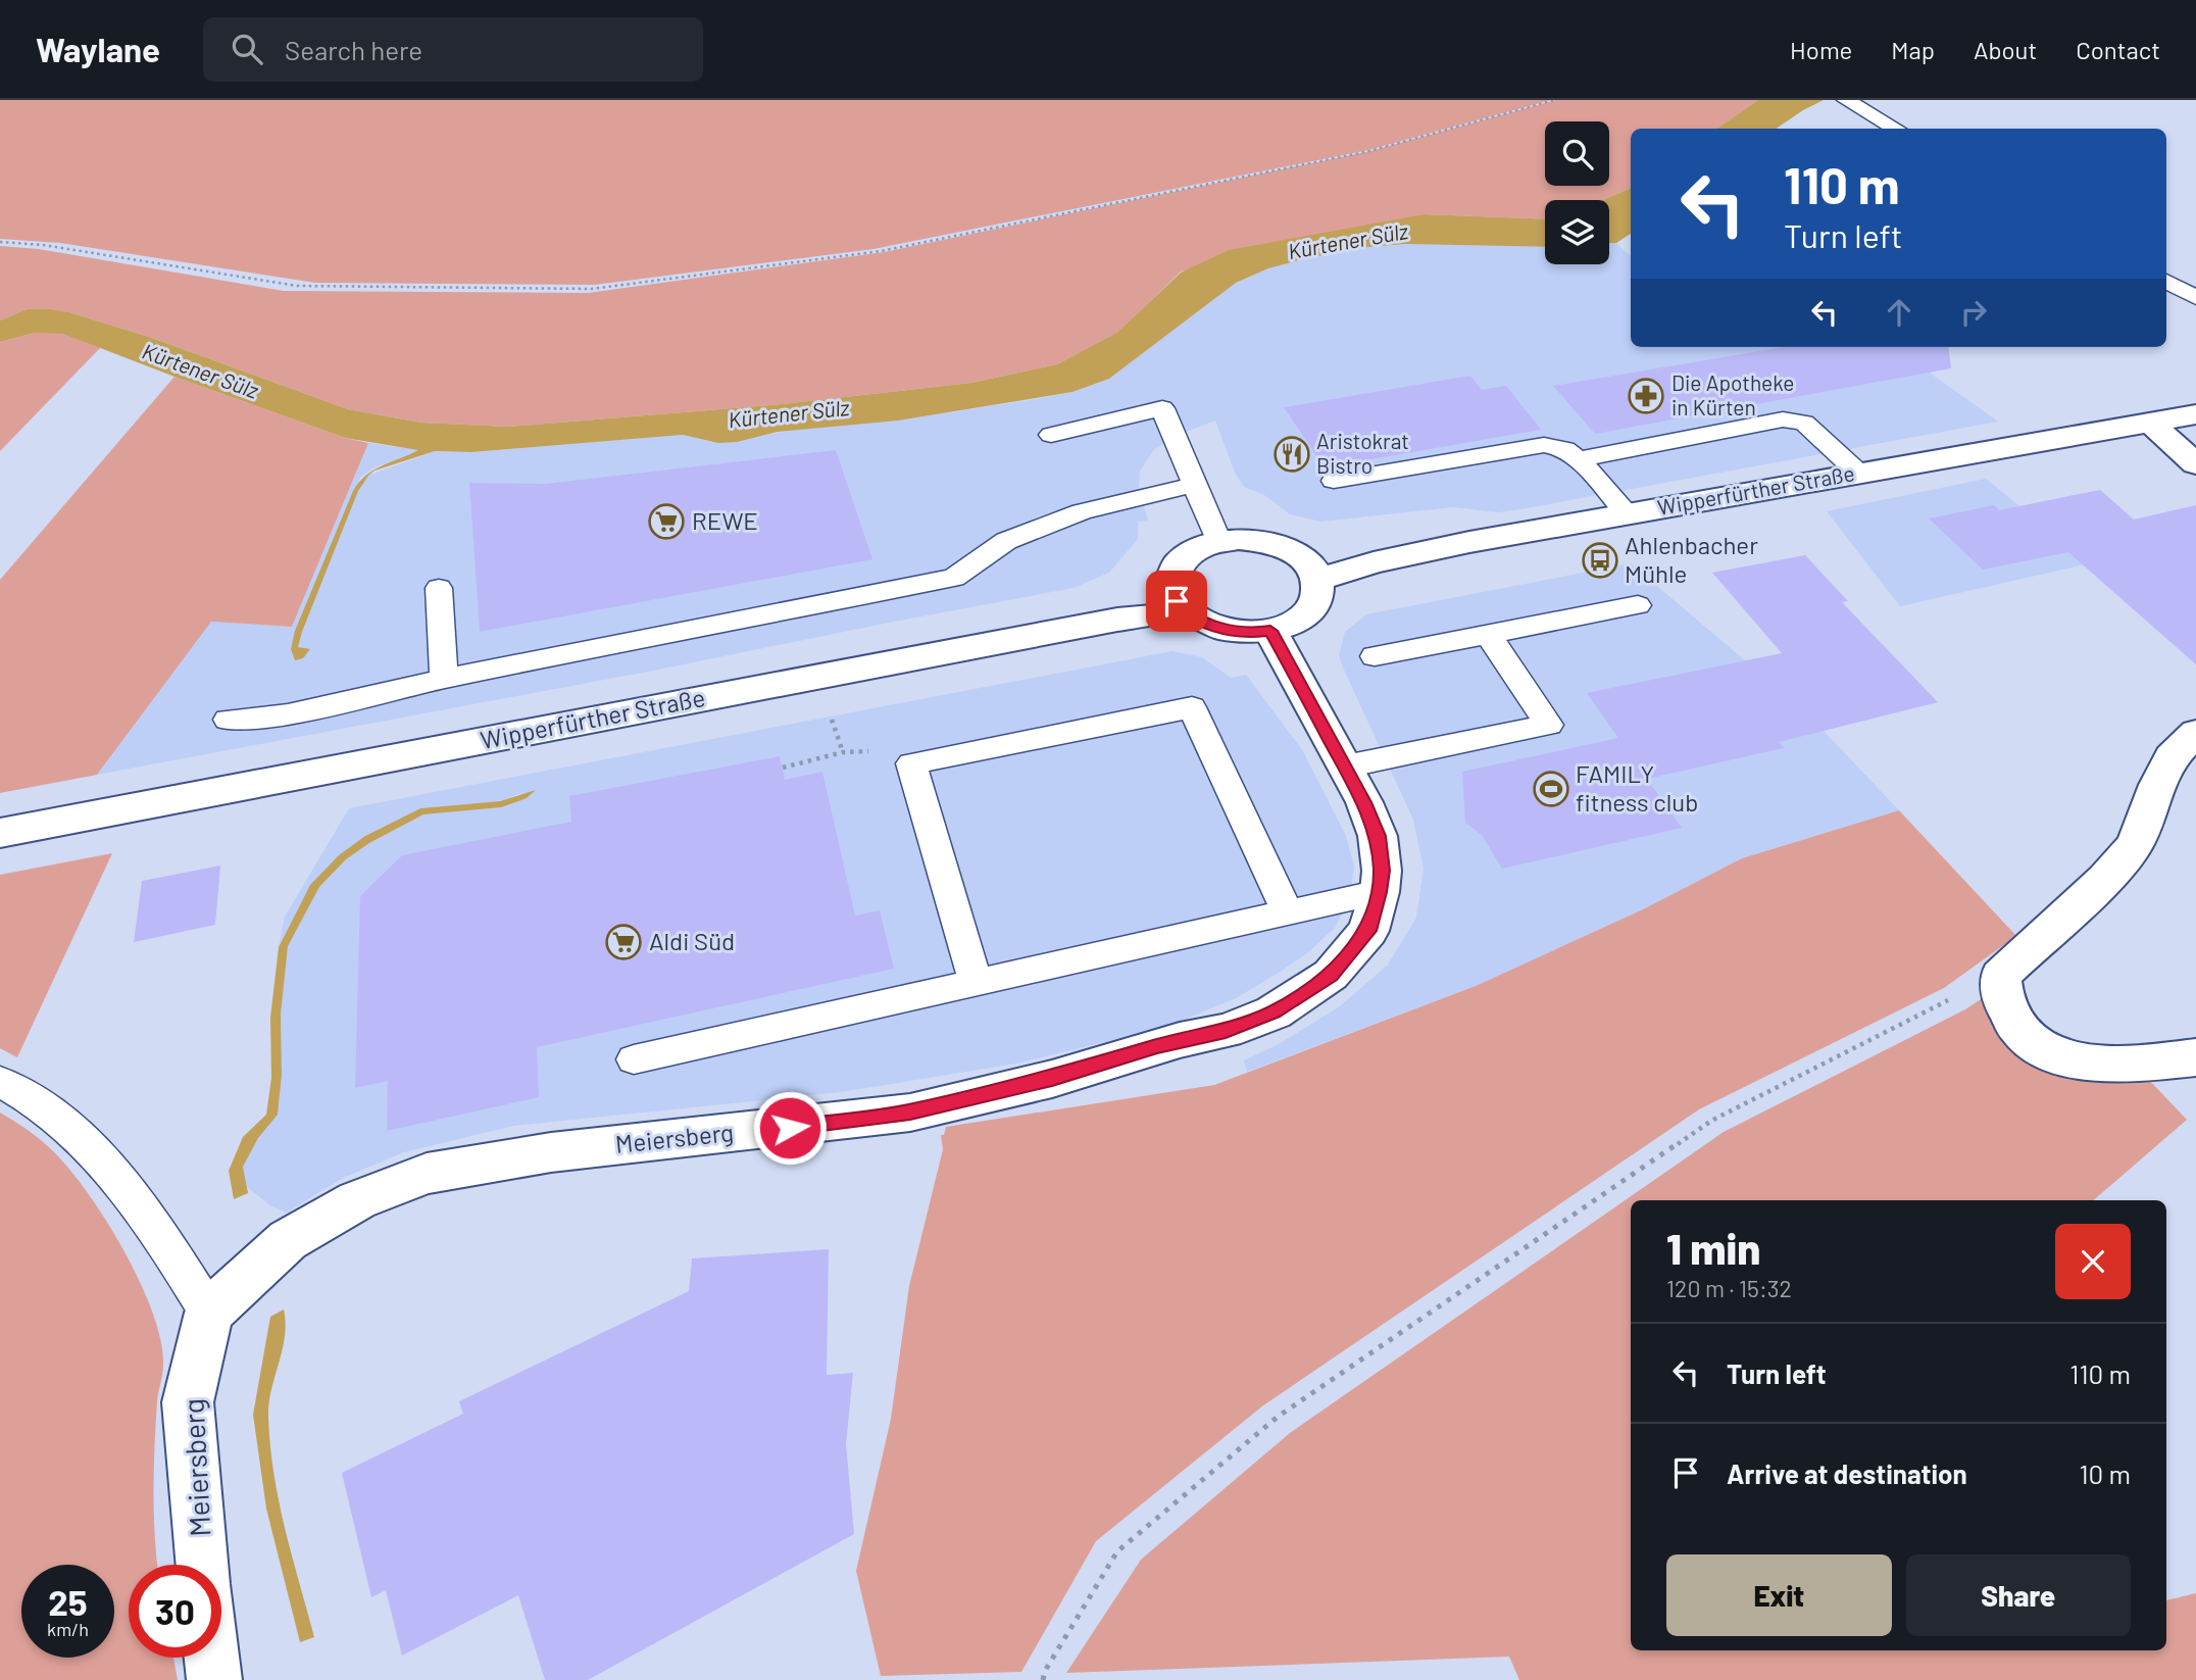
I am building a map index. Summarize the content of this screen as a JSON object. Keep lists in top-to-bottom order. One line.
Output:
{"streets":{"main road":["Wipperfürther Straße","Meiersberg"]},"crossings":[["Wipperfürther Straße","Meiersberg"]],"water":["Kürtener Sülz"],"places":{"pharmacy":["Die Apotheke in Kürten"],"restaurant":["Aristokrat Bistro"],"supermarket":["REWE","Aldi Süd"],"bus stop":["Ahlenbacher Mühle"],"sports":["FAMILY fitness club"]},"page":{"header":"Waylane","search":"Search here","nav":["Home","Map","About","Contact"],"turn":["110 m","Turn left"],"heading":["1 min","120 m · 15:32"],"list":[{"name":"Turn left","value":"110 m"},{"name":"Arrive at destination","value":"10 m"}],"buttons":["Exit","Share"],"speed":"25 km/h","limit":"30"}}
